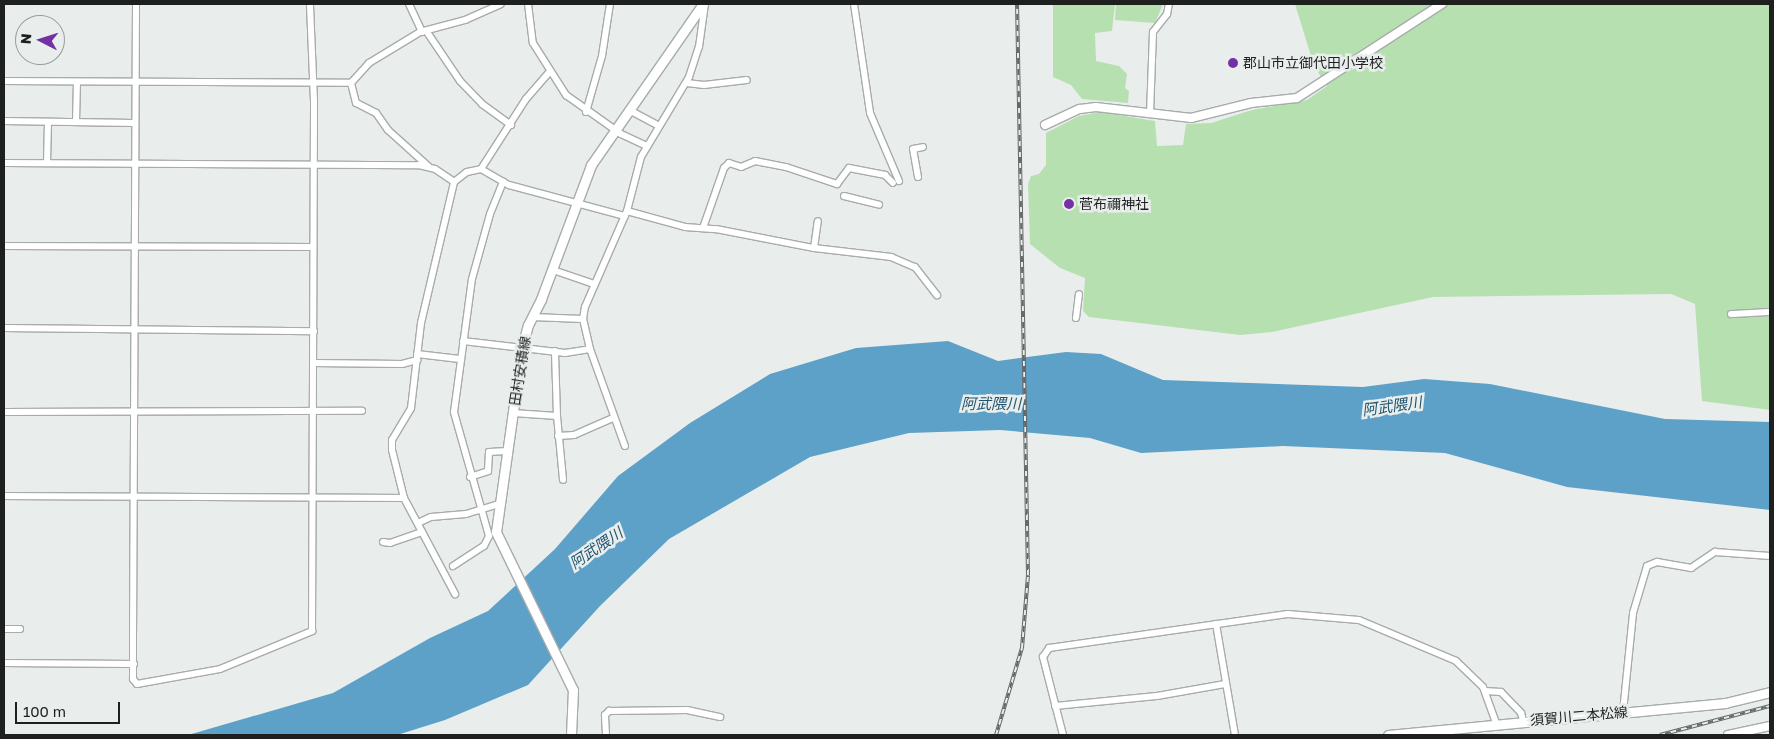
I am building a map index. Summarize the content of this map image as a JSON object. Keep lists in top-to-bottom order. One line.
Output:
{"streets":{"main road":["田村安積線","須賀川二本松線"]},"water":["阿武隈川"],"places":["郡山市立御代田小学校","菅布禰神社"],"scale_bar":"100 m","north":"left"}
